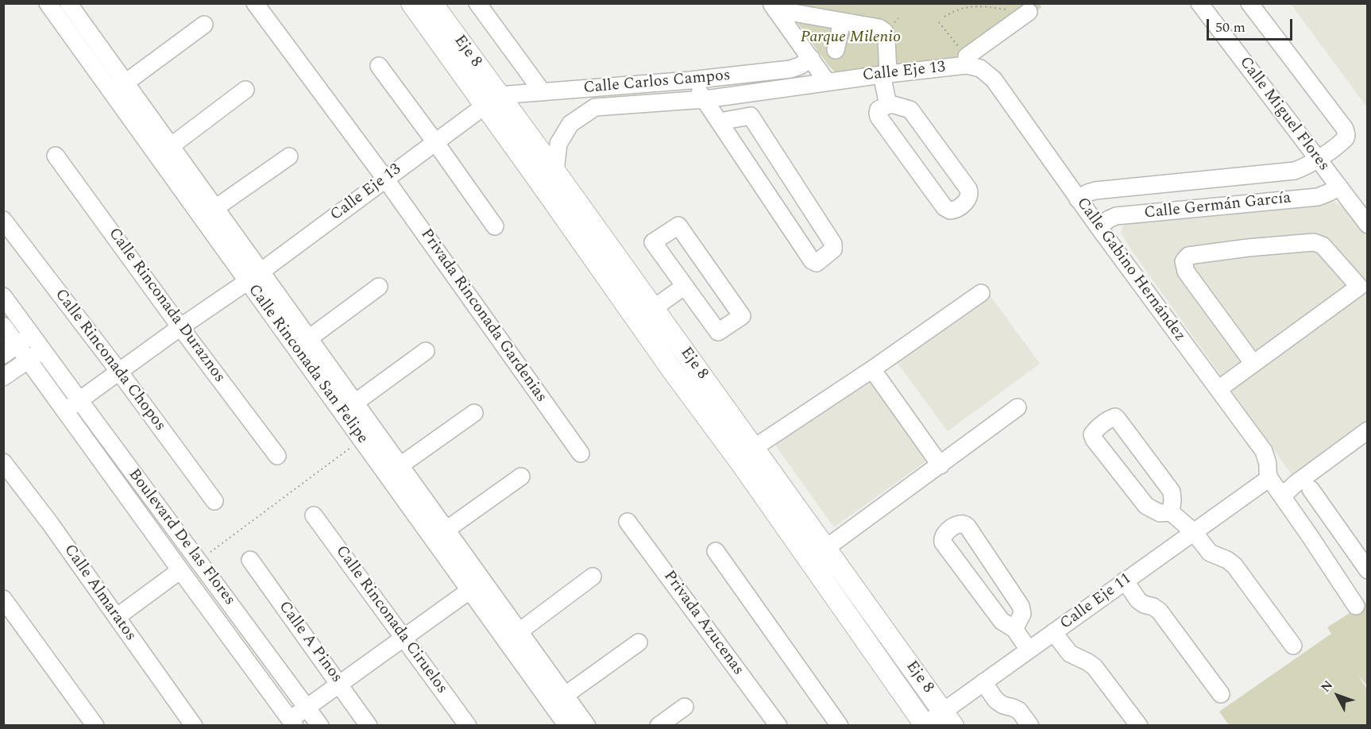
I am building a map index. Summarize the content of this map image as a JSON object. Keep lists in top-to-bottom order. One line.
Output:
{"streets":{"main road":["Eje 8"],"street":["Calle Eje 13","Calle Carlos Campos","Calle Miguel Flores","Calle Germán García","Calle Gabino Hernández","Calle Rinconada Duraznos","Privada Rinconada Gardenias","Calle Rinconada Chopos","Calle Rinconada San Felipe","Boulevard De las Flores","Calle Almaratos","Calle Eje 11","Calle Rinconada Ciruelos","Privada Azucenas","Calle A Pinos"]},"crossings":[["Eje 8","Calle Eje 13"],["Eje 8","Calle Carlos Campos"],["Eje 8","Calle Eje 11"],["Calle Eje 13","Calle Carlos Campos"],["Calle Eje 13","Calle Gabino Hernández"],["Calle Eje 13","Calle Rinconada Duraznos"],["Calle Eje 13","Privada Rinconada Gardenias"],["Calle Eje 13","Calle Rinconada Chopos"],["Calle Eje 13","Calle Rinconada San Felipe"],["Calle Eje 13","Boulevard De las Flores"],["Calle Miguel Flores","Calle Germán García"],["Calle Germán García","Calle Gabino Hernández"],["Calle Gabino Hernández","Calle Eje 11"]],"parks":["Parque Milenio"],"scale_bar":"50 m","north":"top left"}
